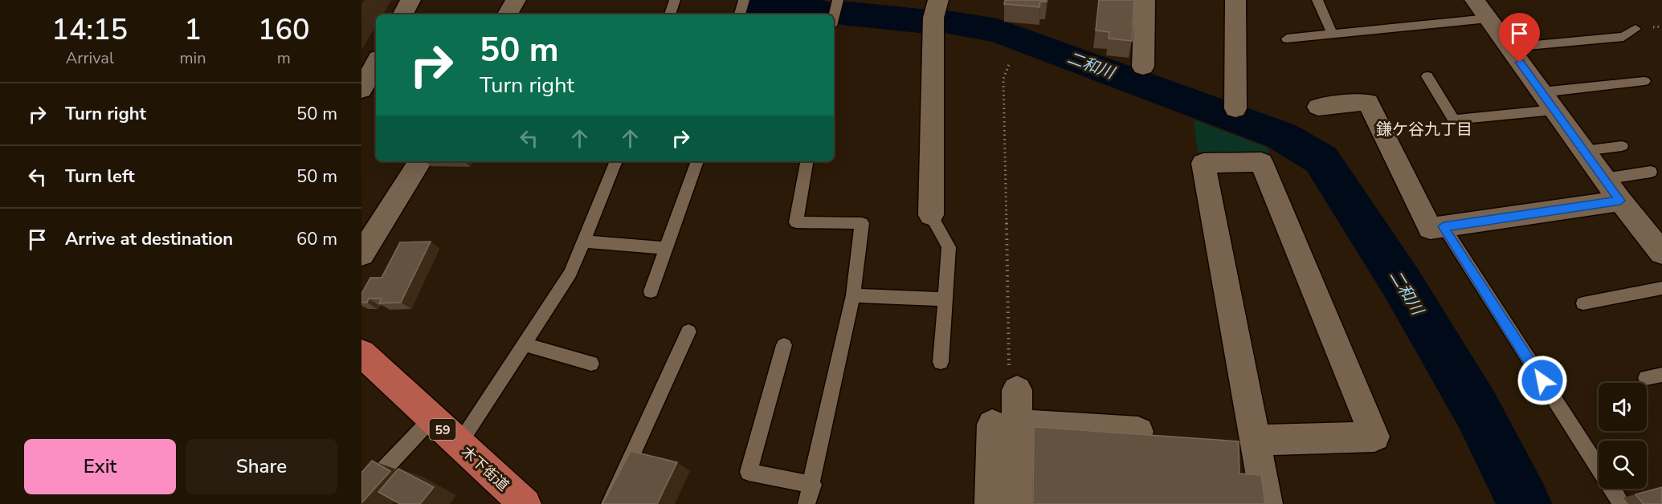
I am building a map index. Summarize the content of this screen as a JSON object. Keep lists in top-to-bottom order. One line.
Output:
{"streets":{"main road":["59","木下街道"]},"districts":["鎌ケ谷九丁目"],"water":["二和川"],"page":{"eta":["14:15","Arrival","1","min","160","m"],"turn":["50 m","Turn right"],"list":[{"name":"Turn right","value":"50 m"},{"name":"Turn left","value":"50 m"},{"name":"Arrive at destination","value":"60 m"}],"buttons":["Exit","Share"]}}
